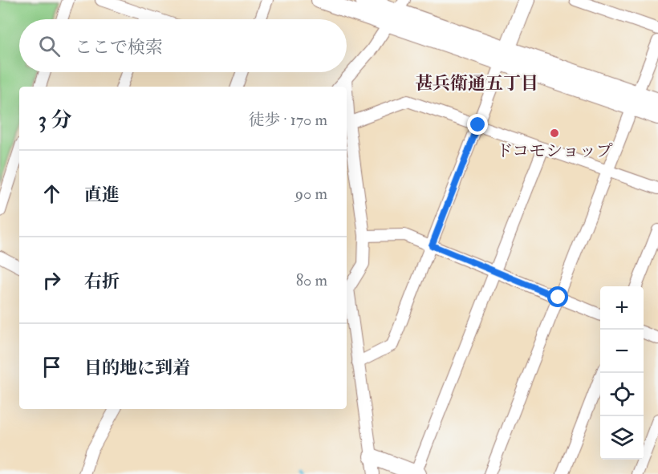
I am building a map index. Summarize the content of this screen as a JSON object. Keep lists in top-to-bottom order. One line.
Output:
{"districts":["甚兵衛通五丁目"],"places":["ドコモショップ"],"page":{"search":"ここで検索","heading":["3 分","徒歩 · 170 m"],"list":[["直進","90 m"],["右折","80 m"],"目的地に到着"],"map_buttons":["+","−"]}}
